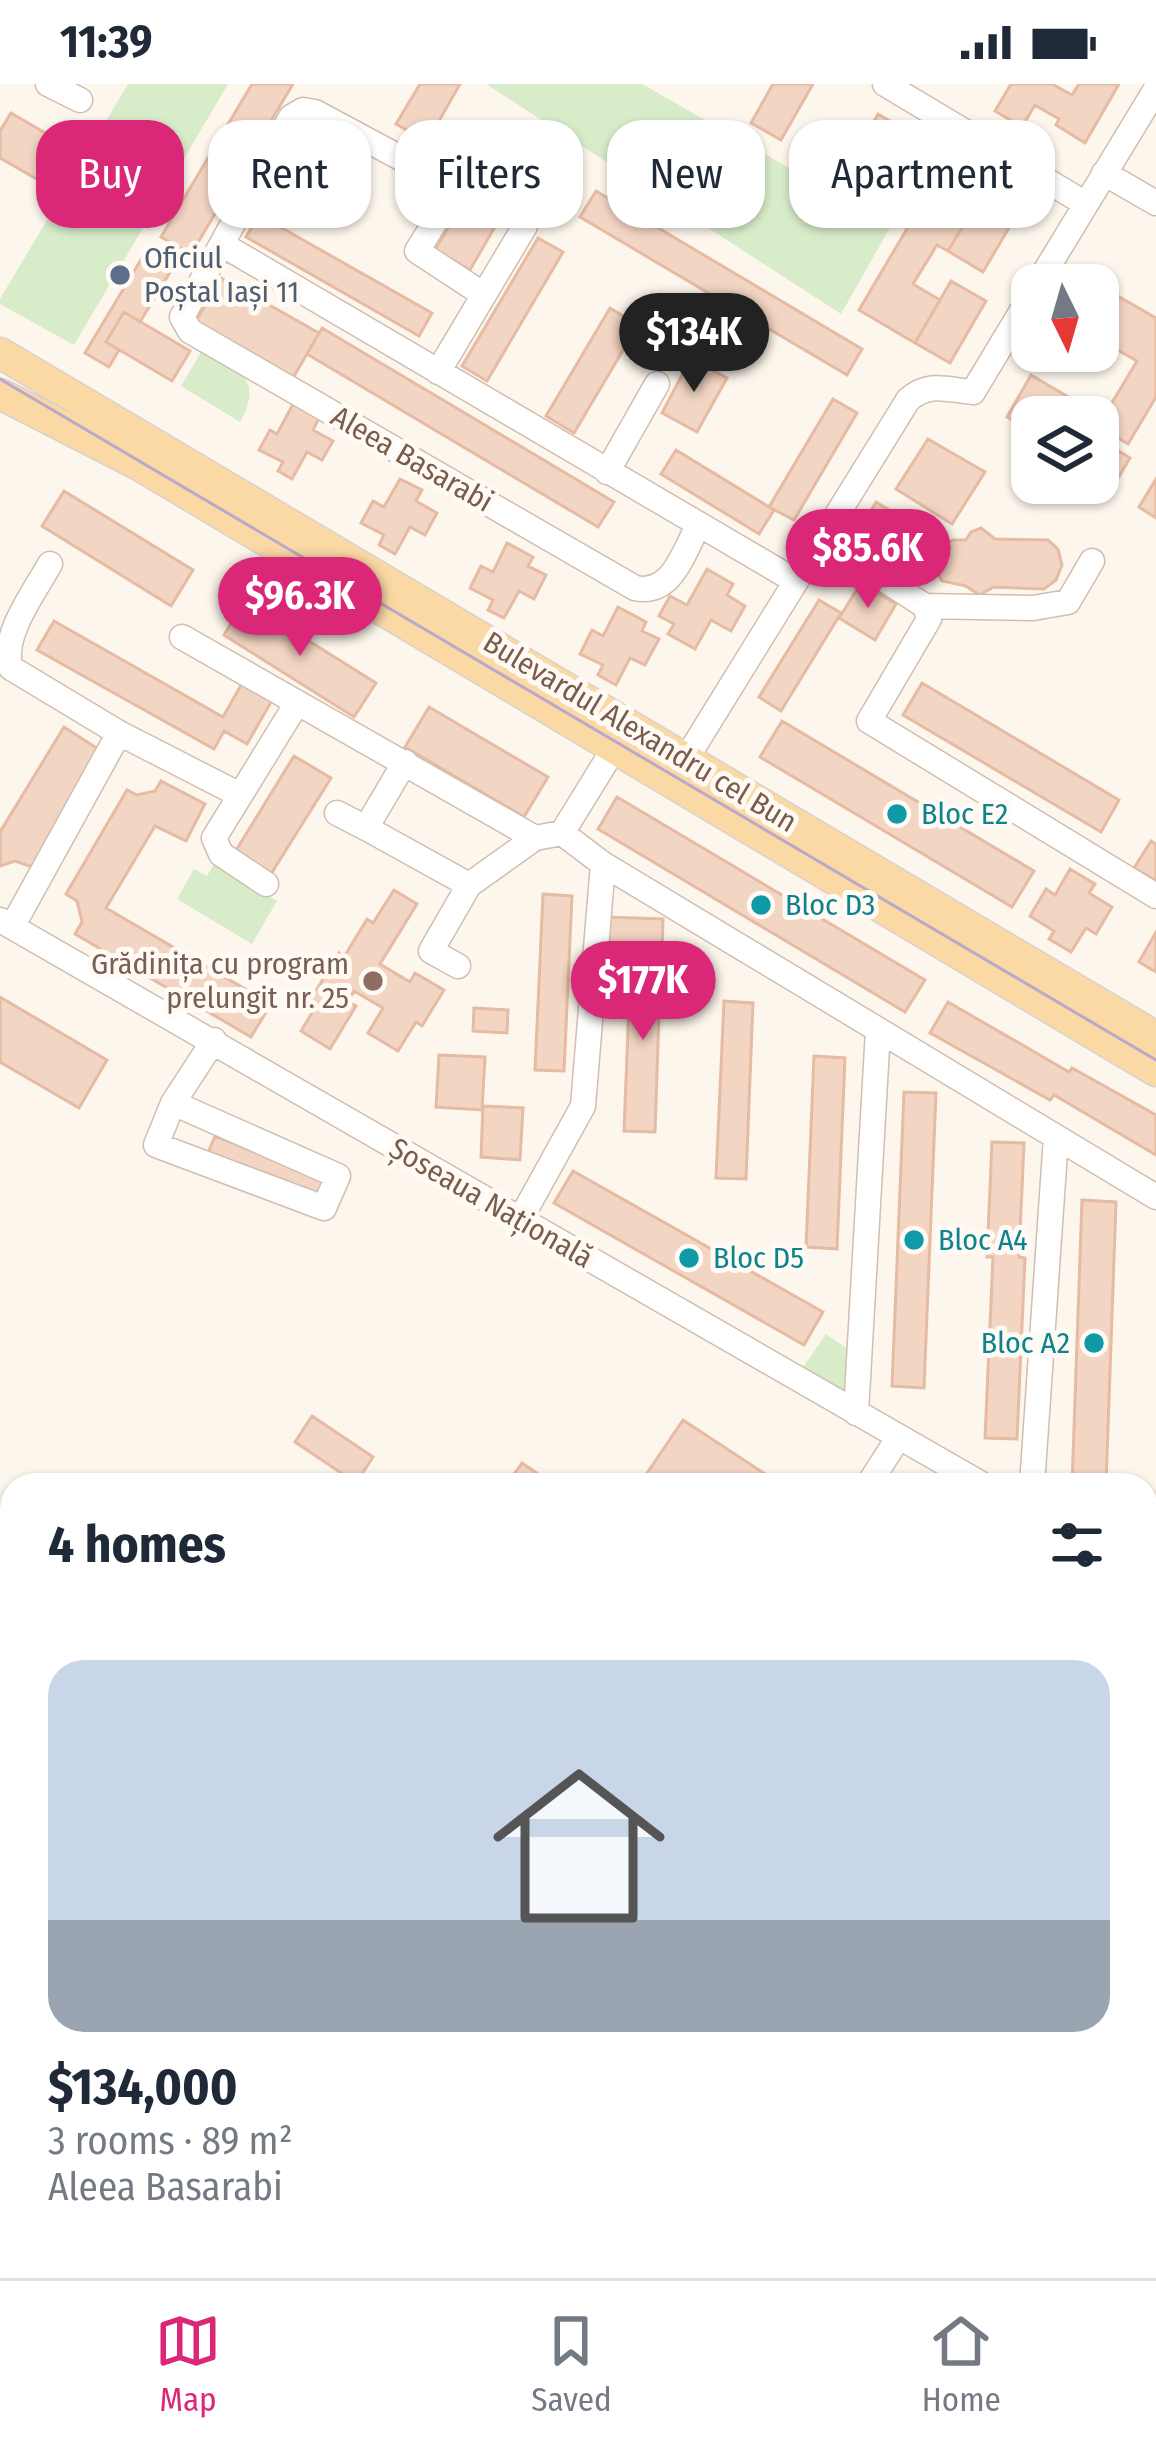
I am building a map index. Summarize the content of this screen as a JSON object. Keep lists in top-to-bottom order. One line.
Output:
{"streets":{"main road":["Bulevardul Alexandru cel Bun"],"street":["Aleea Basarabi","Șoseaua Națională"]},"places":["Oficiul Poștal Iași 11","Bloc E2","Bloc D3","Grădinița cu program prelungit nr. 25","Bloc A4","Bloc D5","Bloc A2"],"north":"bottom","page":{"status":"11:39","chip":["Buy","Rent","Filters","New","Apartment"],"price":["$134K","$85.6K","$96.3K","$177K"],"heading":"4 homes","list":[{"name":"$134,000","note":"3 rooms · 89 m² · Aleea Basarabi"}],"tabs":["Map","Saved","Home"]}}
